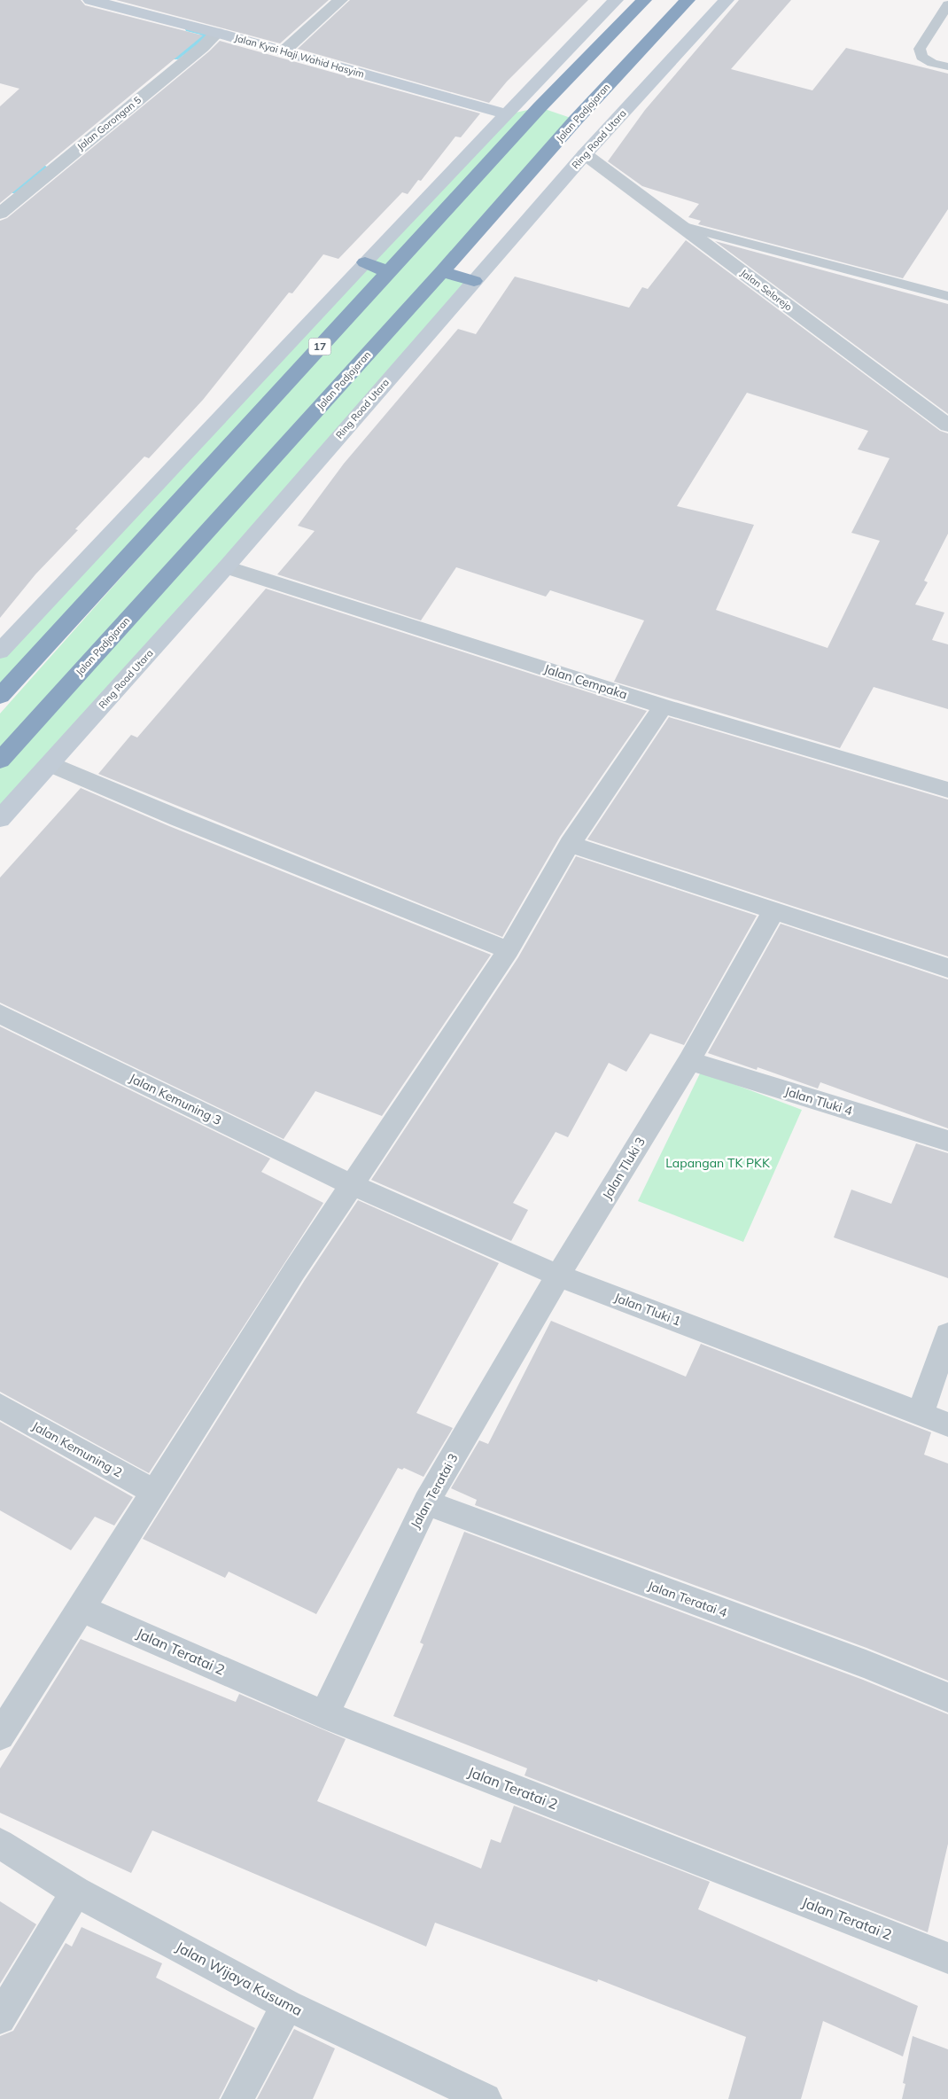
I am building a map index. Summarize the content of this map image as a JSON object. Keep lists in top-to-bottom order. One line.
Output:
{"streets":{"highway":["Jalan Padjajaran","17"],"street":["Jalan Kyai Haji Wahid Hasyim","Jalan Gorongan 5","Ring Road Utara","Jalan Selorejo","Jalan Cempaka","Jalan Kemuning 3","Jalan Tluki 4","Jalan Tluki 3","Jalan Tluki 1","Jalan Kemuning 2","Jalan Teratai 3","Jalan Teratai 4","Jalan Teratai 2","Jalan Wijaya Kusuma"]},"crossings":[["Jalan Kyai Haji Wahid Hasyim","Jalan Gorongan 5"],["Ring Road Utara","Jalan Selorejo"],["Ring Road Utara","Jalan Cempaka"],["Jalan Kemuning 3","Jalan Tluki 1"],["Jalan Tluki 4","Jalan Tluki 3"],["Jalan Tluki 3","Jalan Tluki 1"],["Jalan Tluki 3","Jalan Teratai 3"],["Jalan Tluki 1","Jalan Teratai 3"],["Jalan Teratai 3","Jalan Teratai 4"],["Jalan Teratai 3","Jalan Teratai 2"]],"parks":["Lapangan TK PKK"]}
